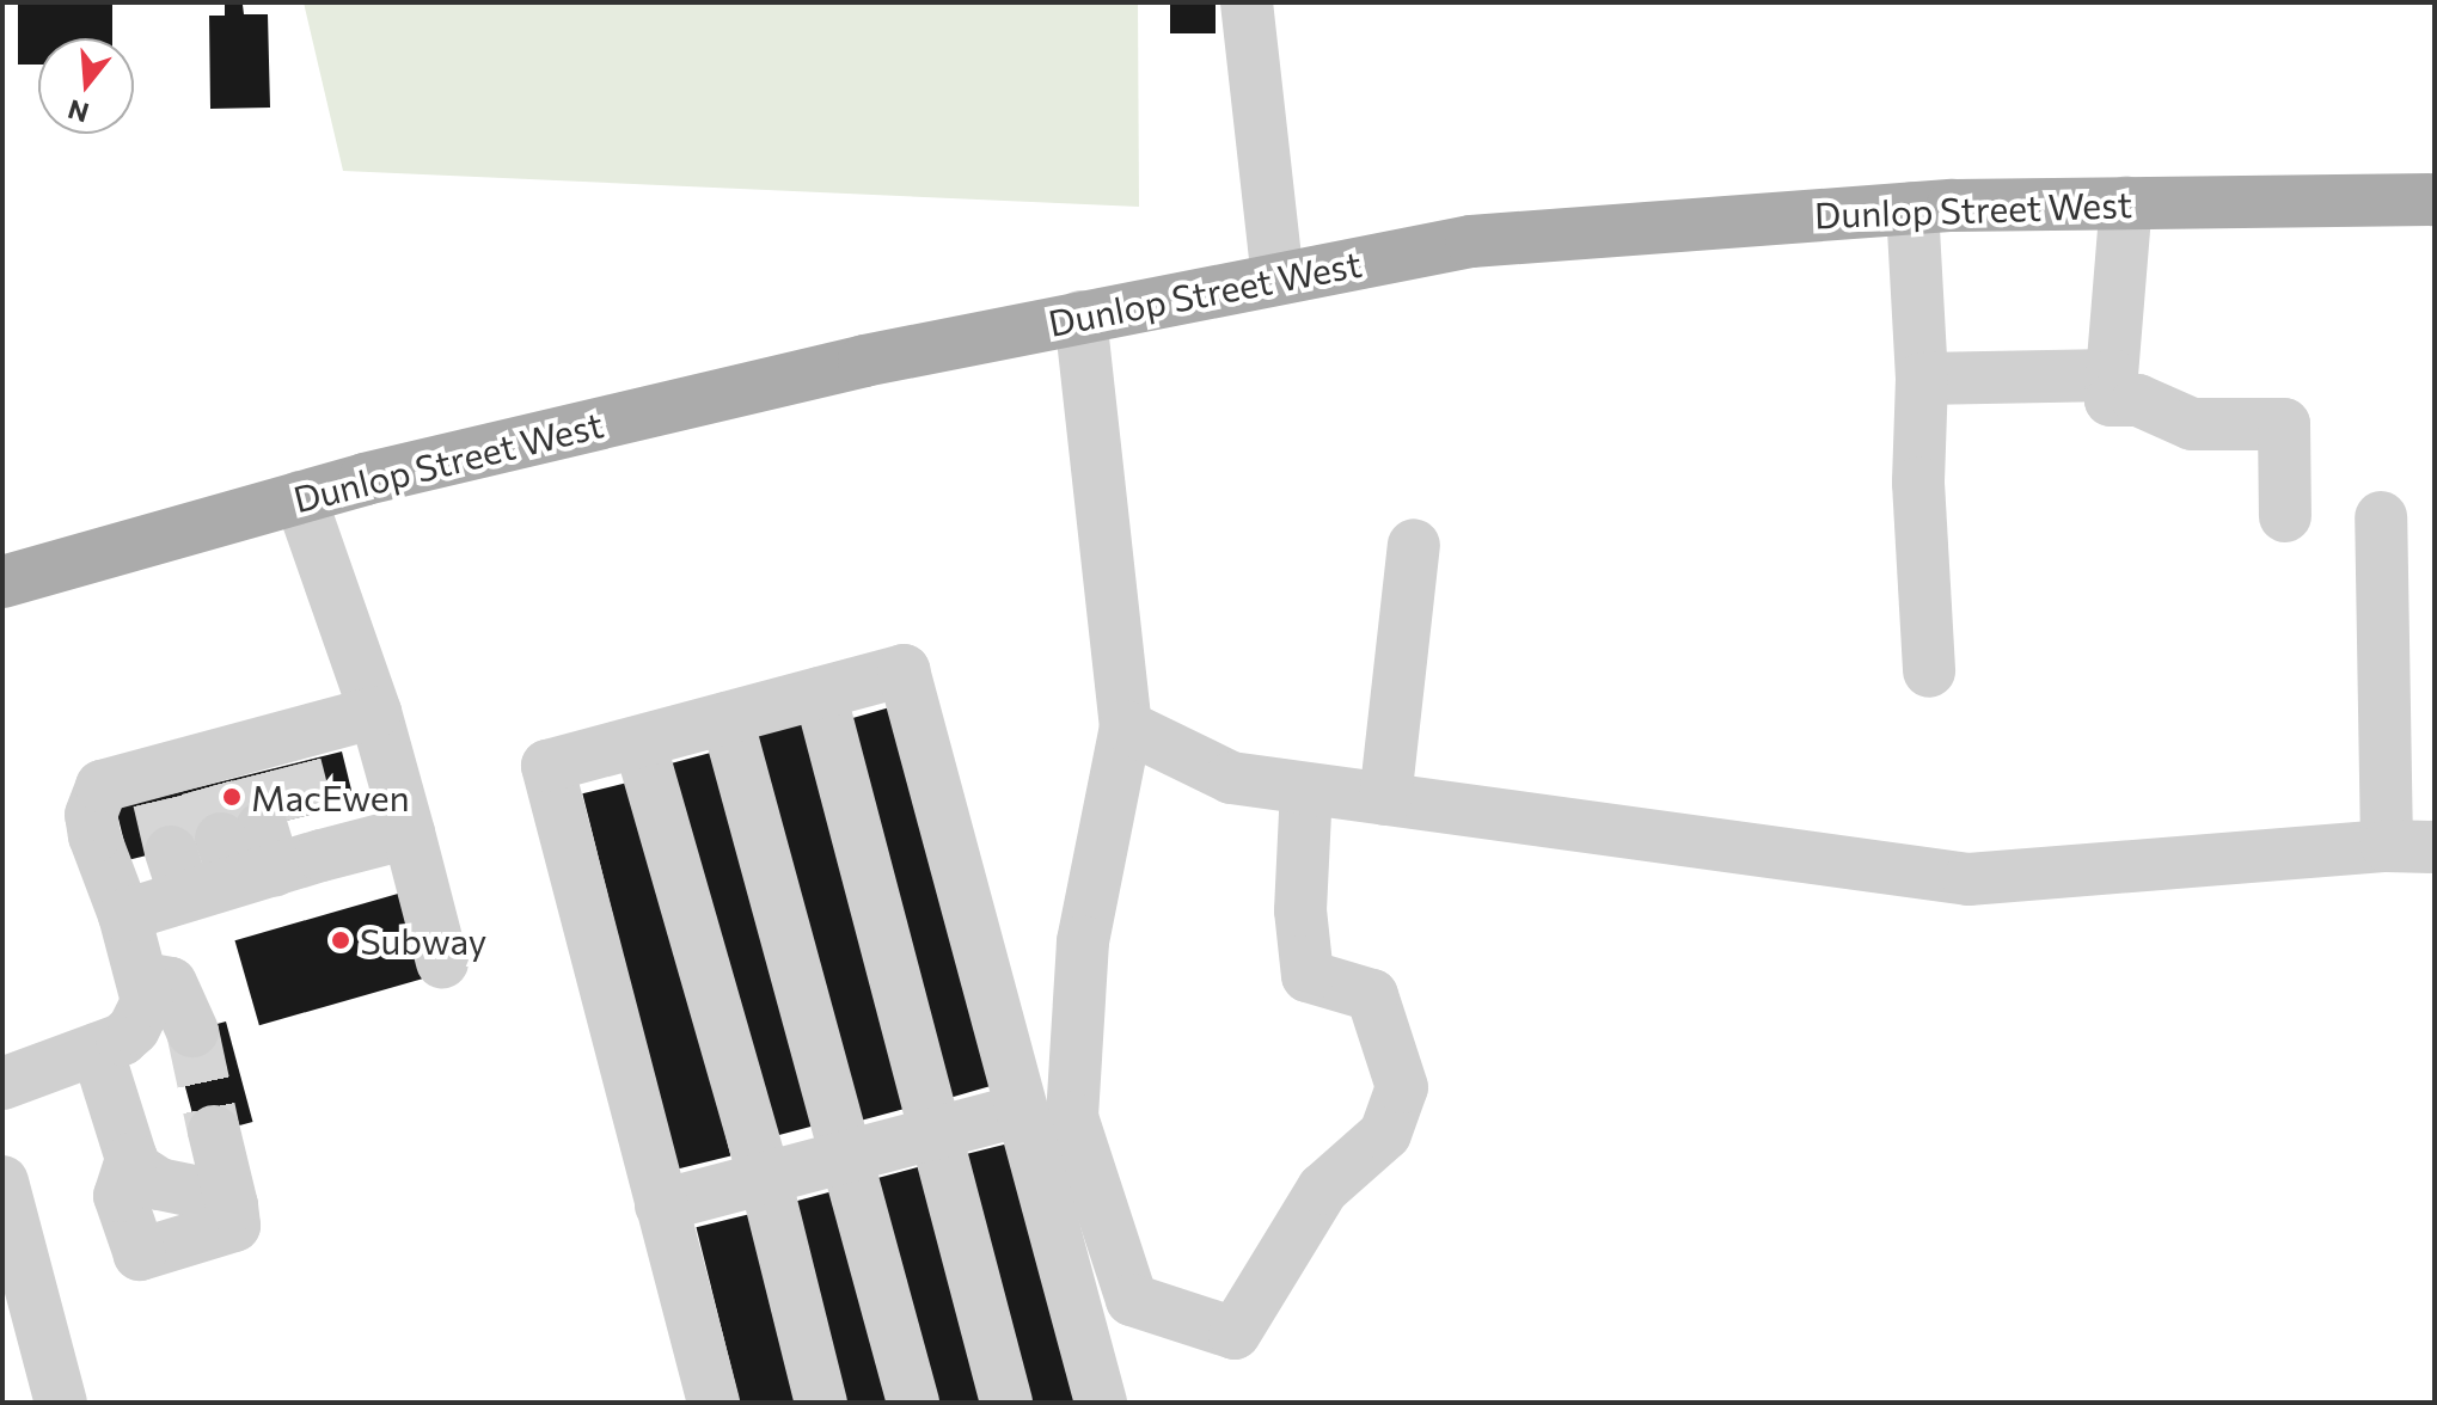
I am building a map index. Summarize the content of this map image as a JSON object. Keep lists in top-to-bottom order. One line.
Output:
{"streets":{"main road":["Dunlop Street West"]},"places":["MacEwen","Subway"],"north":"bottom"}
